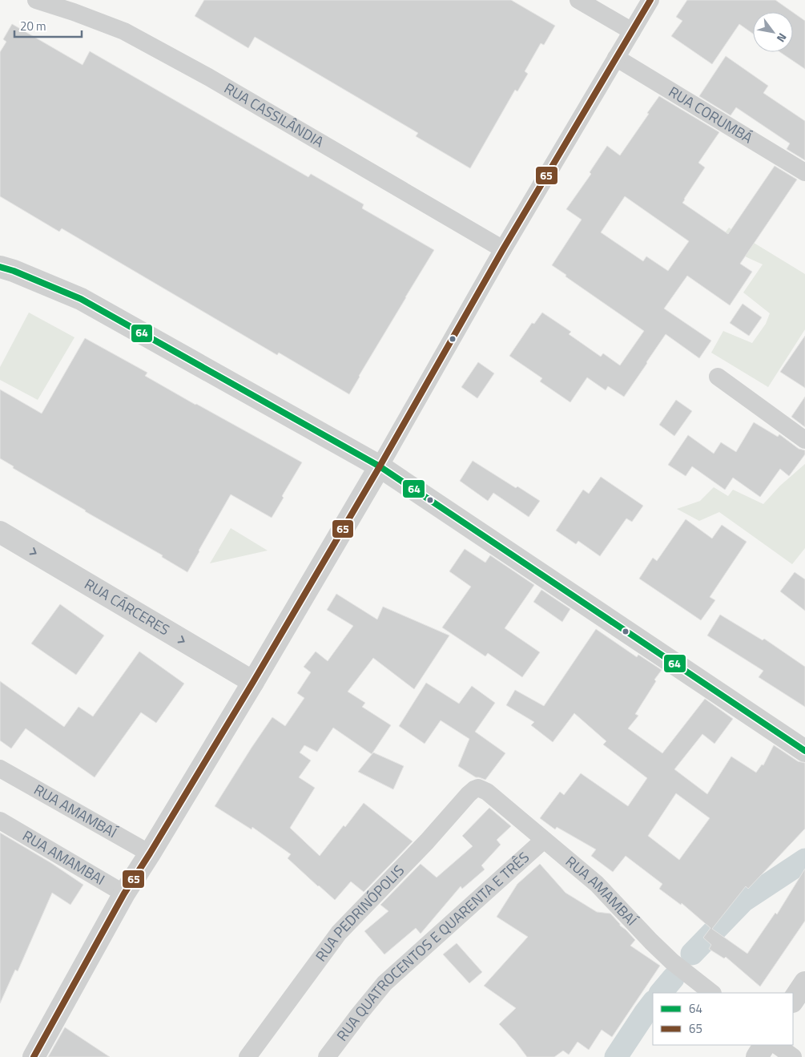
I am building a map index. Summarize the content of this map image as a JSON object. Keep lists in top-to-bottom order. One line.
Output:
{"streets":{"street":["RUA CORUMBÁ","RUA CASSILÂNDIA","RUA CÁRCERES","RUA AMAMBAÍ","RUA AMAMBAI","RUA PEDRINÓPOLIS","RUA QUATROCENTOS E QUARENTA E TRÊS"]},"crossings":[["RUA AMAMBAÍ","RUA PEDRINÓPOLIS"],["RUA AMAMBAÍ","RUA QUATROCENTOS E QUARENTA E TRÊS"]],"one_way":["RUA CÁRCERES"],"lines":["transit line 65","transit line 64"],"legend":["64","65"],"scale_bar":"20 m","north":"bottom right"}
